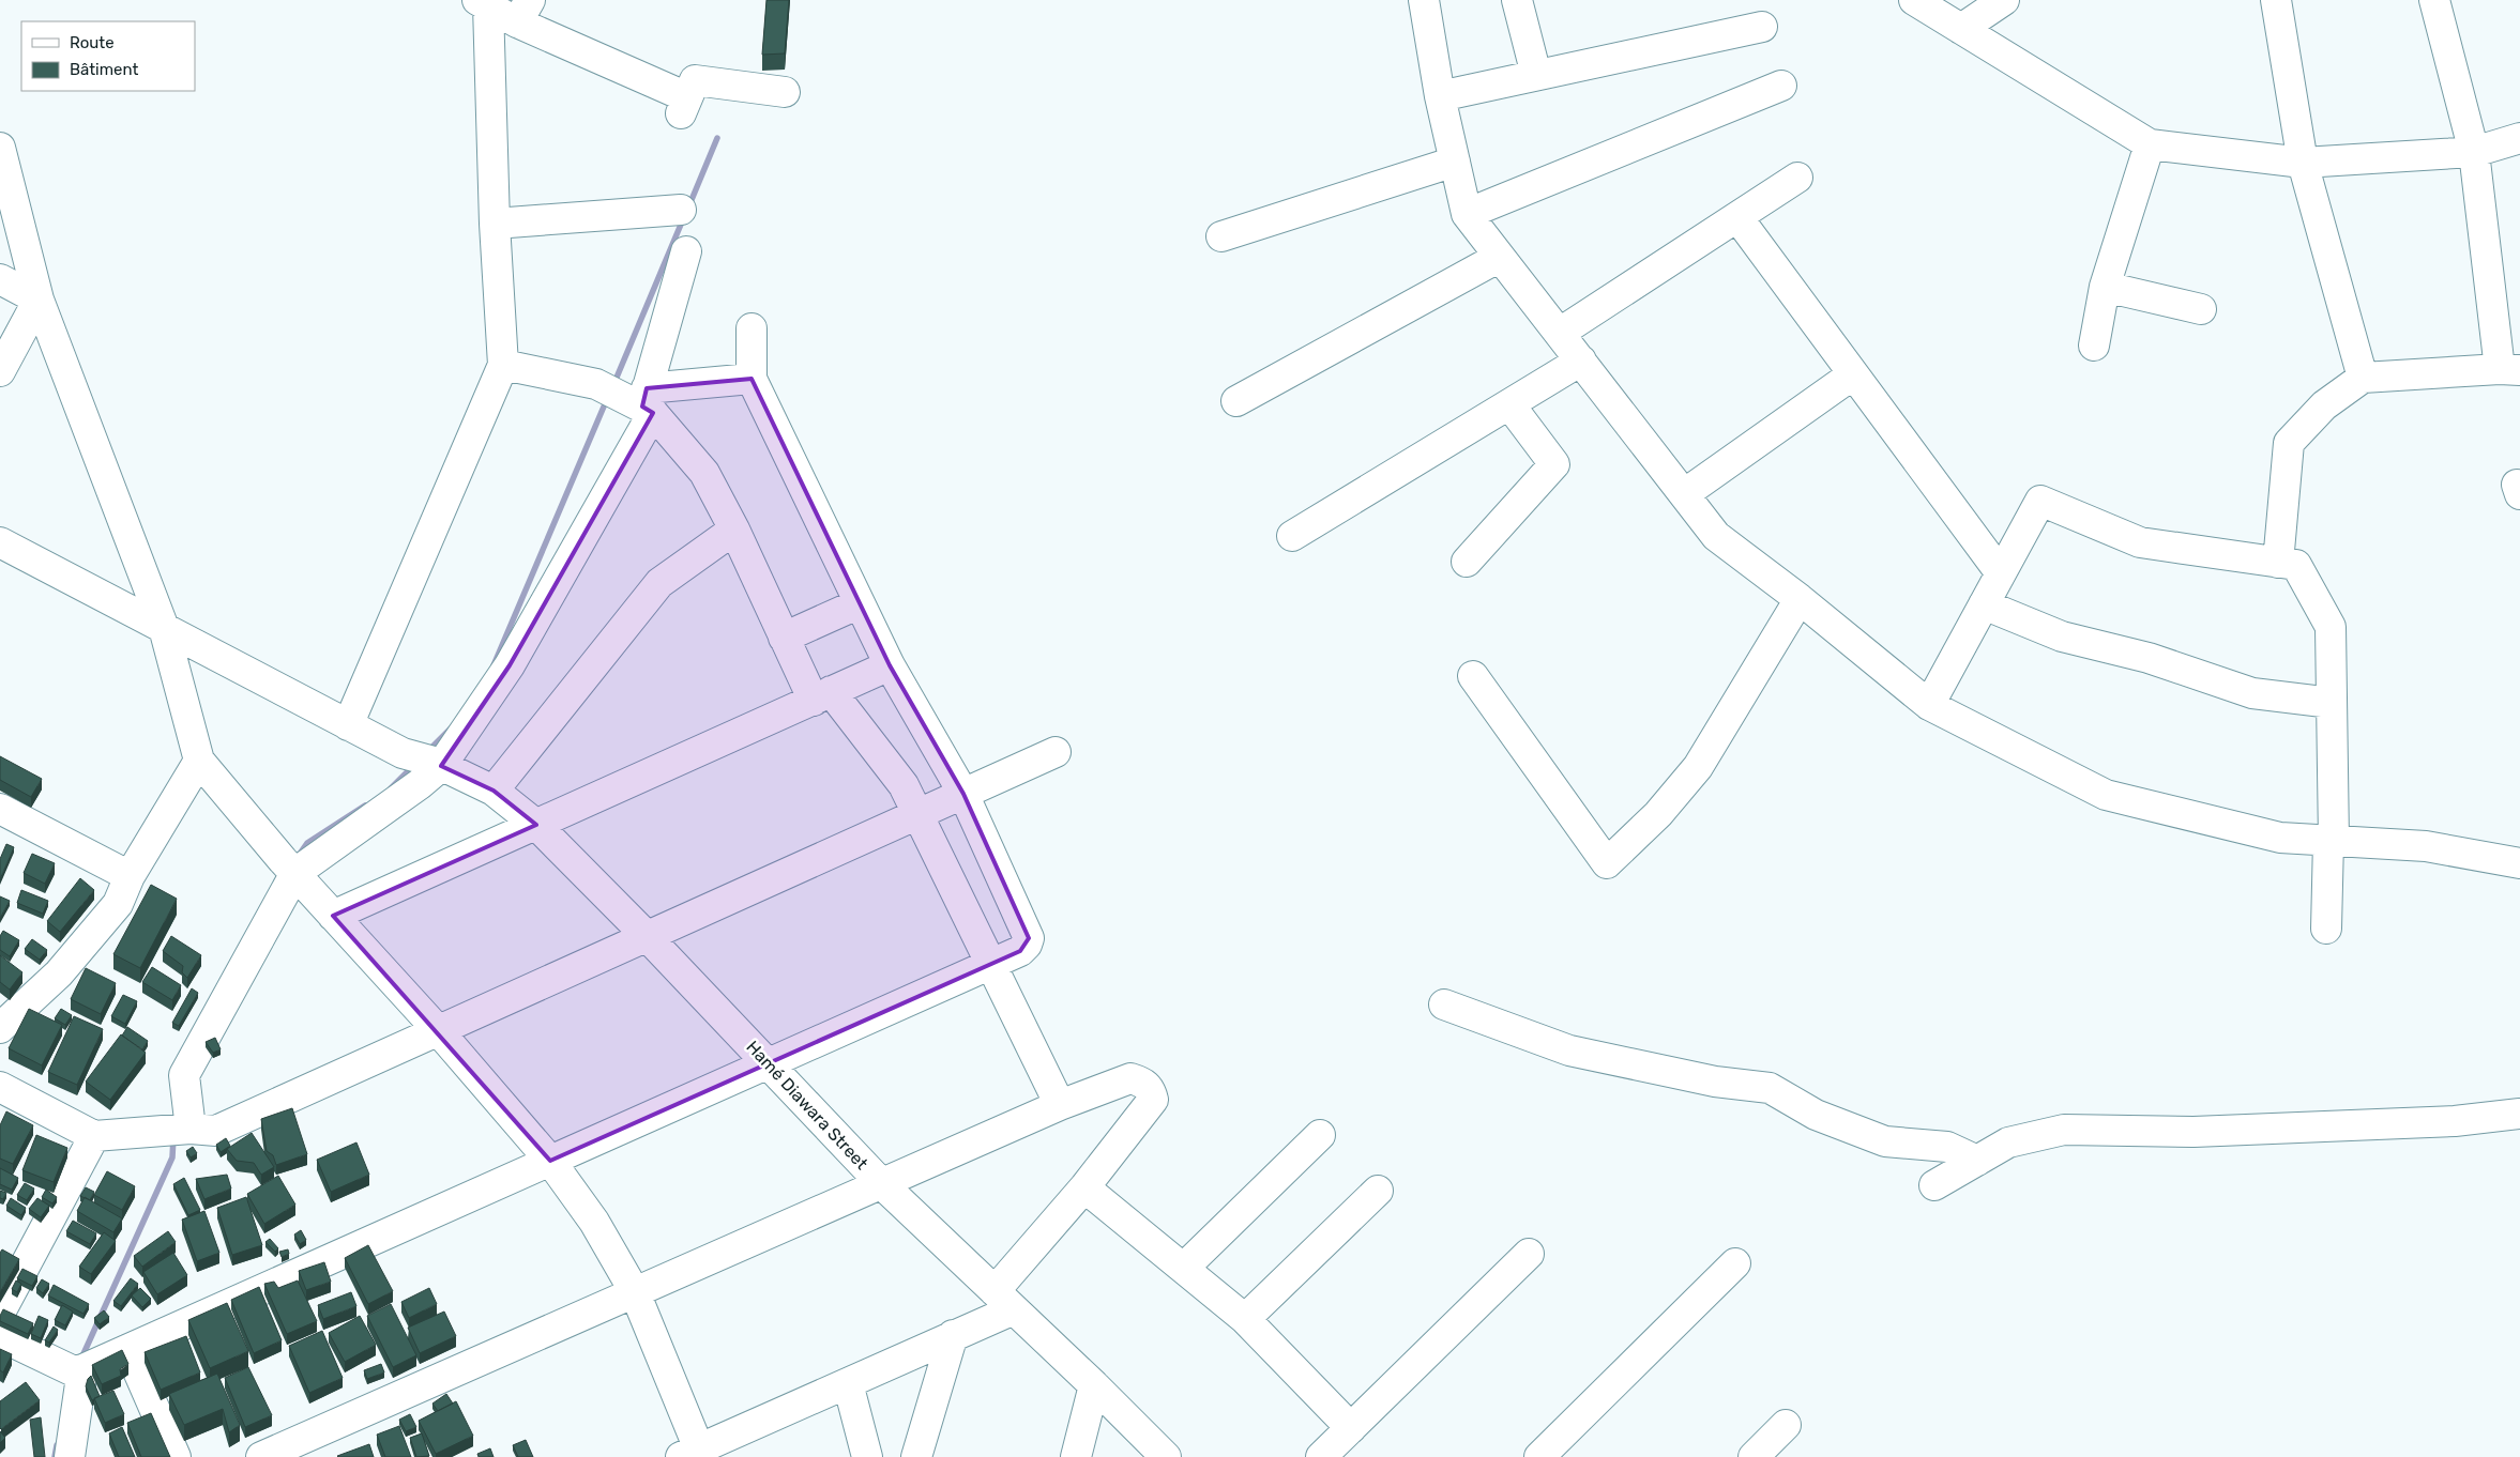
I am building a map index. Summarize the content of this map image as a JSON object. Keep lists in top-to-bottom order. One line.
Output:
{"streets":{"street":["Hamé Diawara Street"]},"legend":["Route","Bâtiment"]}
